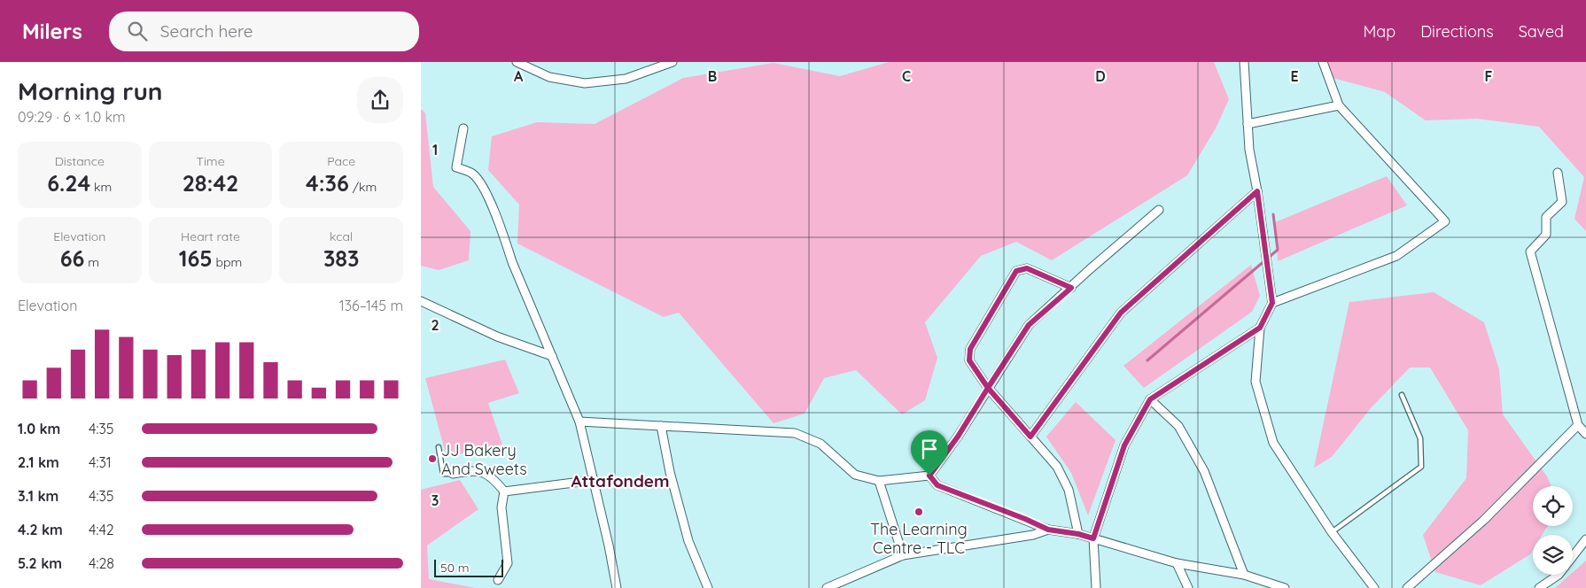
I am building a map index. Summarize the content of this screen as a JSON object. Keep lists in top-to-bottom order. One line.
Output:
{"districts":["Attafondem"],"places":["JJ Bakery And Sweets","The Learning Centre - TLC"],"scale_bar":"50 m","page":{"header":"Milers","search":"Search here","nav":["Map","Directions","Saved"],"heading":["Morning run","09:29 · 6 × 1.0 km"],"stats":[["Distance","6.24 km"],["Time","28:42"],["Pace","4:36 /km"],["Elevation","66 m"],["Heart rate","165 bpm"],["kcal","383"]],"chart":["Elevation","136–145 m"],"list":[{"name":"1.0 km","note":"4:35"},{"name":"2.1 km","note":"4:31"},{"name":"3.1 km","note":"4:35"},{"name":"4.2 km","note":"4:42"},{"name":"5.2 km","note":"4:28"}],"scale":"50 m"},"grid":{"columns":["A","B","C","D","E","F"],"rows":["1","2","3"]}}
